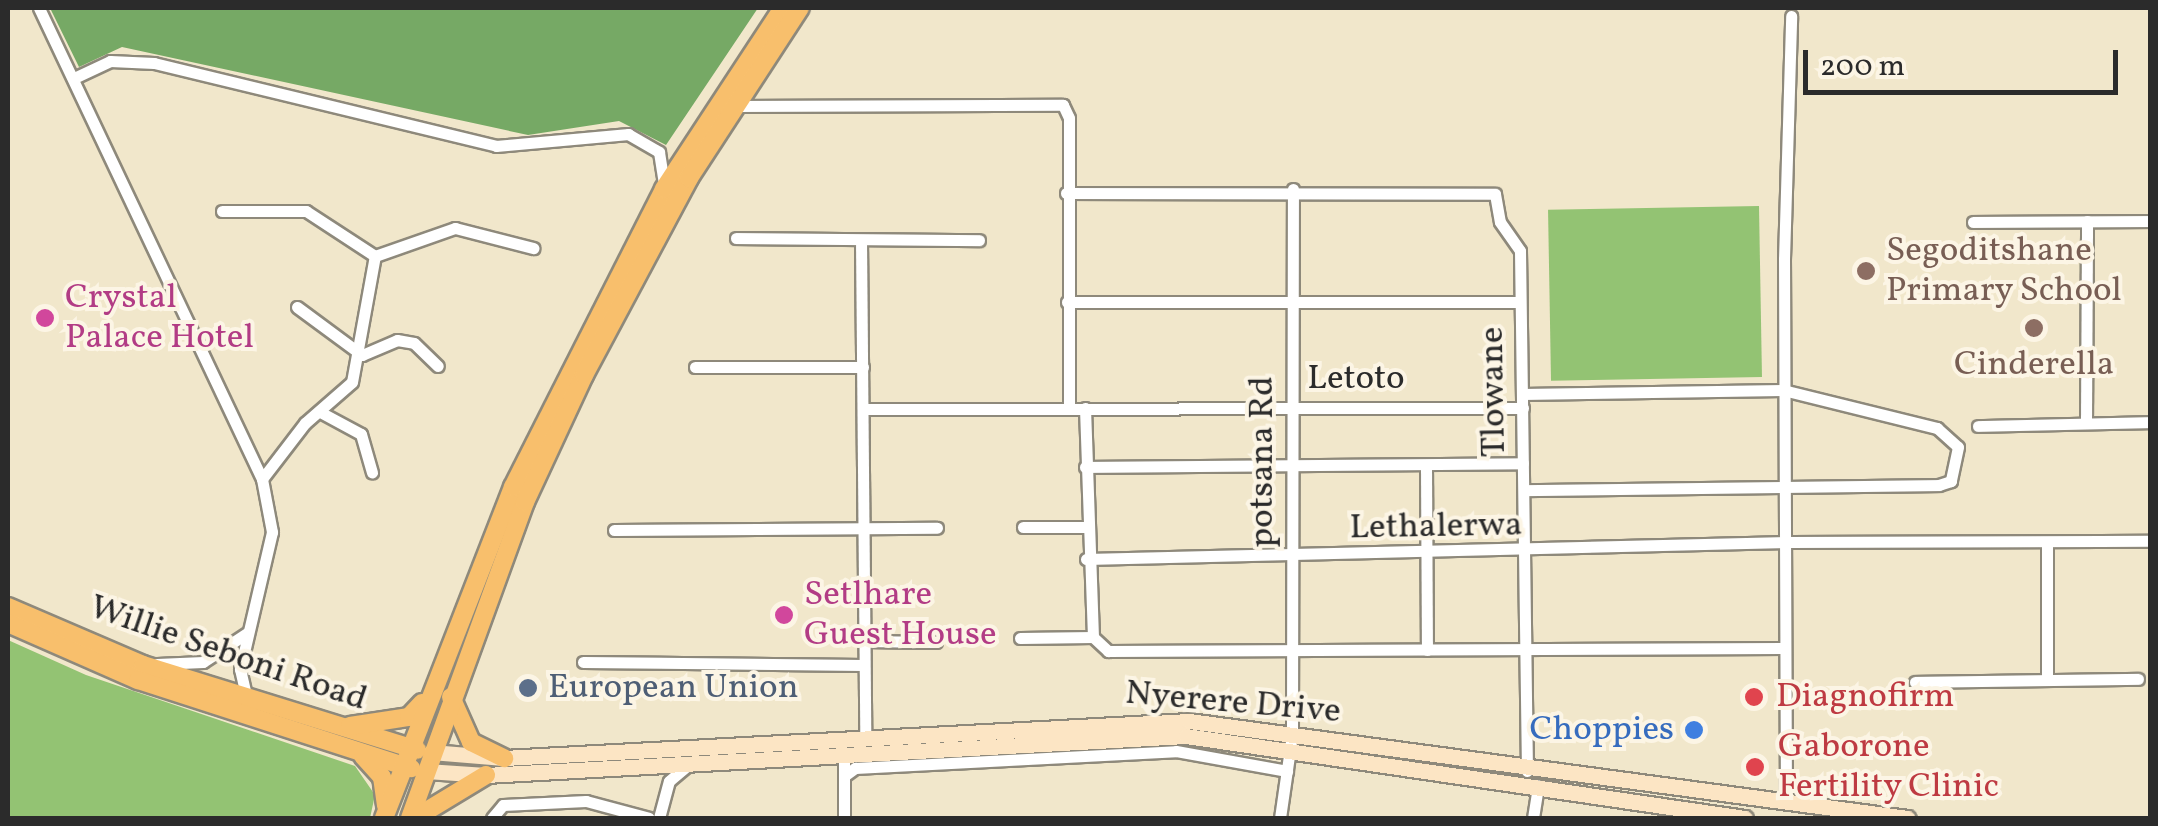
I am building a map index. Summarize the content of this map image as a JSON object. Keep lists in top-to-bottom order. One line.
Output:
{"streets":{"main road":["Willie Seboni Road","Nyerere Drive"],"street":["Letoto","Tlowane","potsana Rd","Lethalerwa"]},"crossings":[["Letoto","Tlowane"],["Letoto","potsana Rd"],["Tlowane","potsana Rd"],["Tlowane","Lethalerwa"],["Tlowane","Nyerere Drive"],["potsana Rd","Lethalerwa"],["potsana Rd","Nyerere Drive"],["Willie Seboni Road","Nyerere Drive"]],"places":["Segoditshane Primary School","Crystal Palace Hotel","Cinderella","Setlhare Guest House","European Union","Diagnofirm","Choppies","Gaborone Fertility Clinic"],"scale_bar":"200 m"}
